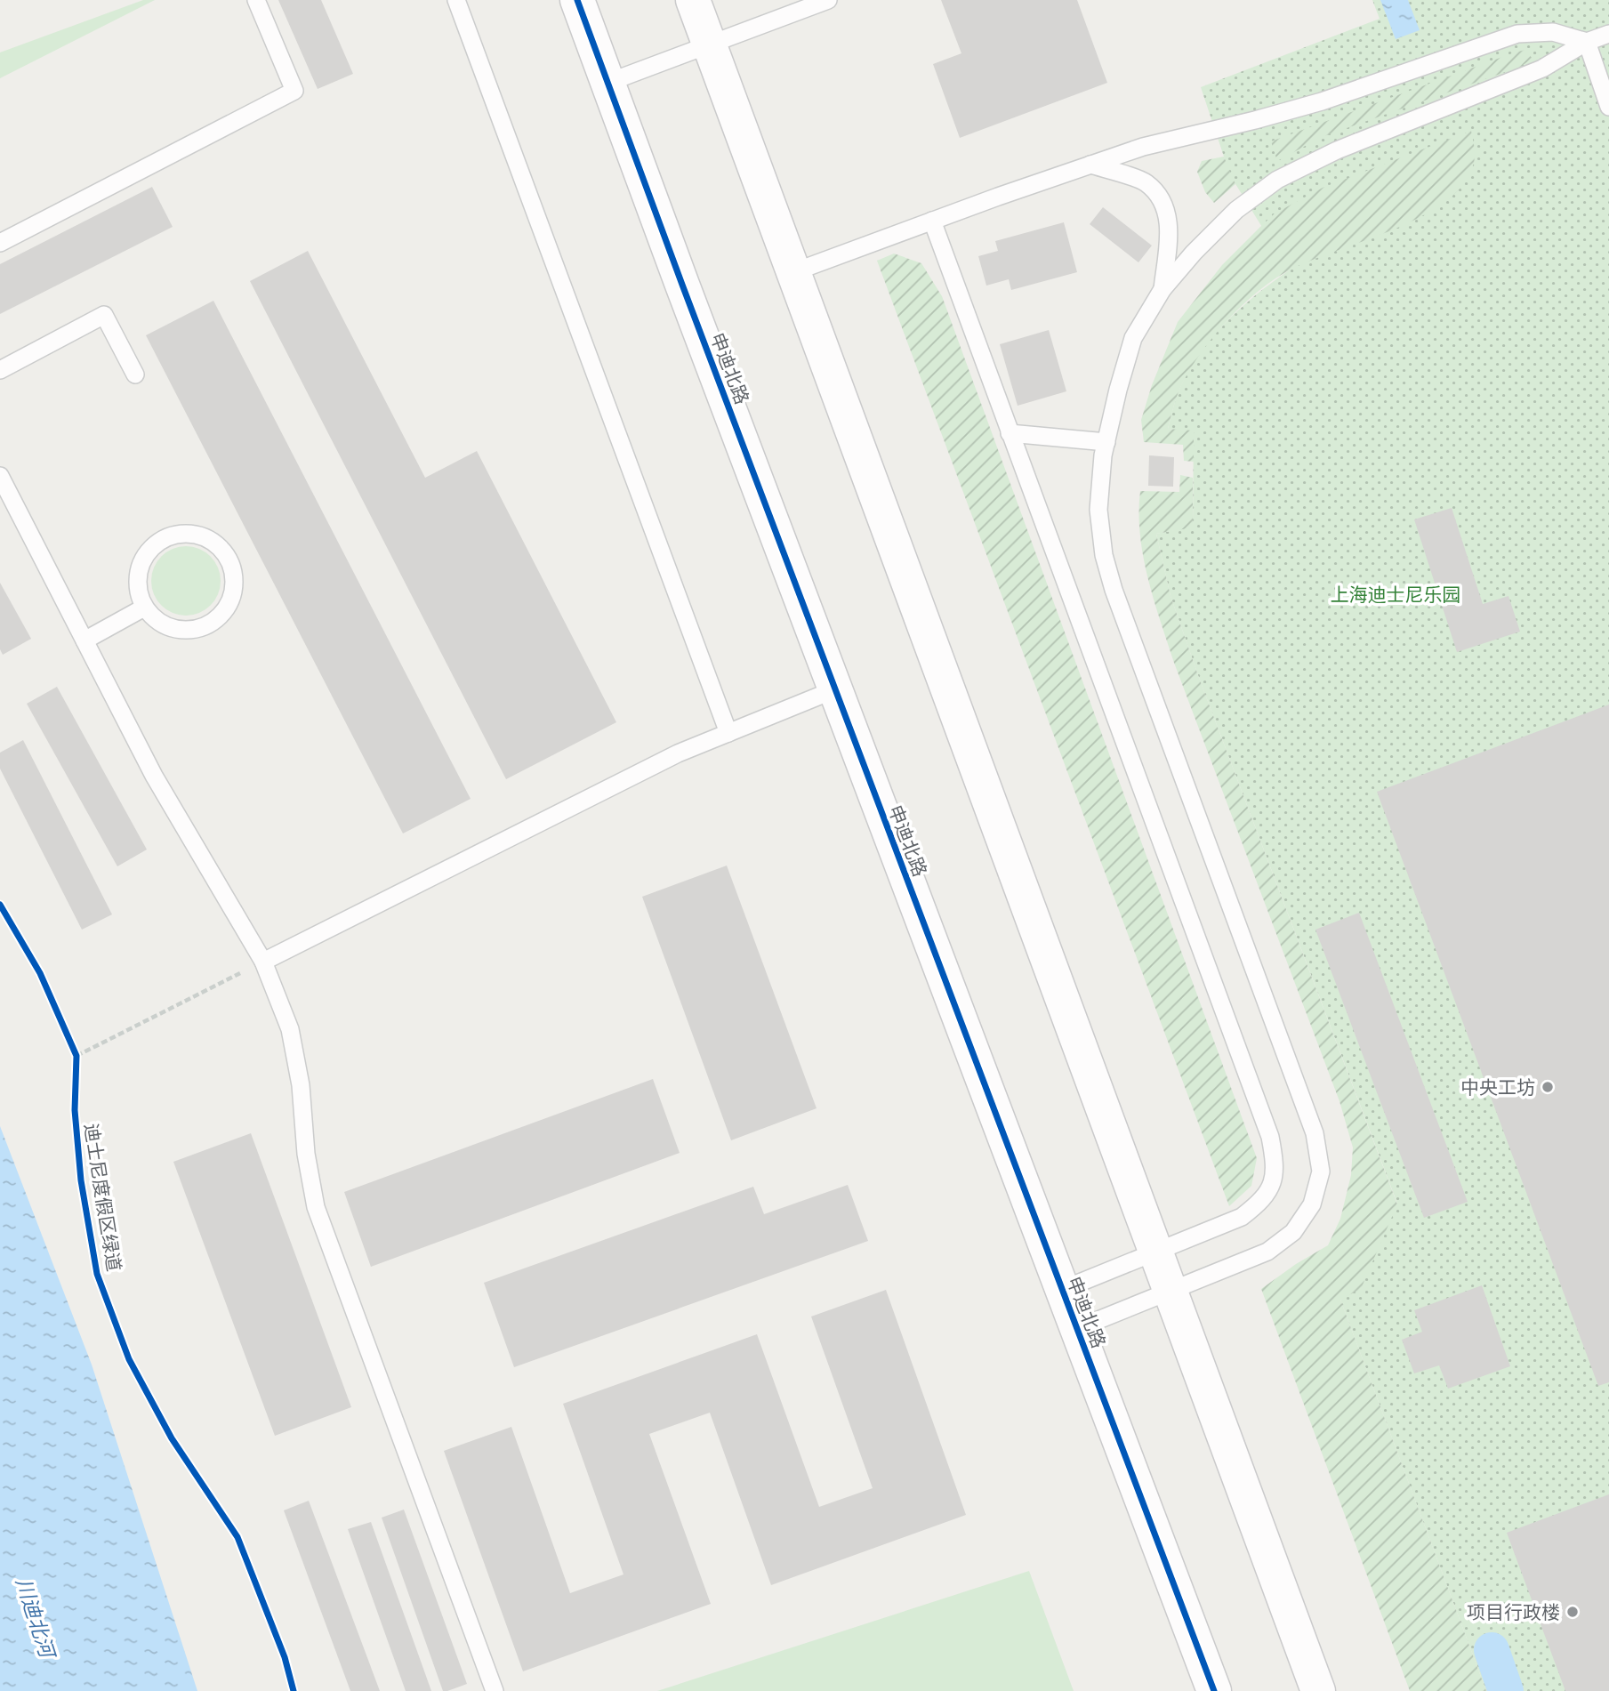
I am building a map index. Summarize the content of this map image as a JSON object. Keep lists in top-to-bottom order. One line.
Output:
{"streets":{"street":["申迪北路"],"cycle path":["迪士尼度假区绿道"]},"water":["川迪北河"],"parks":["上海迪士尼乐园"],"places":["中央工坊","项目行政楼"]}
